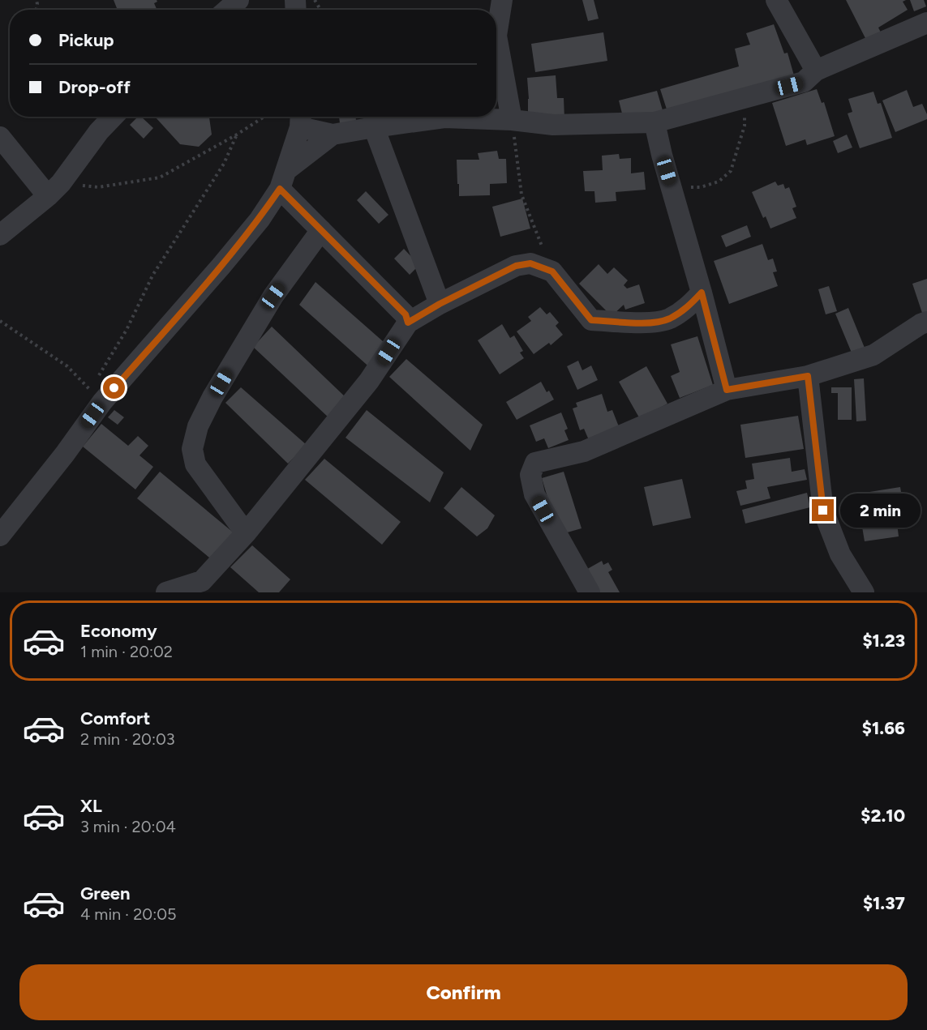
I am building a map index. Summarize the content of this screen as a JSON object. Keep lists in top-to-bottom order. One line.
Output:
{"page":{"banner":["Pickup","Drop-off"],"bubble":"2 min","list":[{"name":"Economy","note":"1 min · 20:02","value":"$1.23"},{"name":"Comfort","note":"2 min · 20:03","value":"$1.66"},{"name":"XL","note":"3 min · 20:04","value":"$2.10"},{"name":"Green","note":"4 min · 20:05","value":"$1.37"}],"buttons":"Confirm"}}
